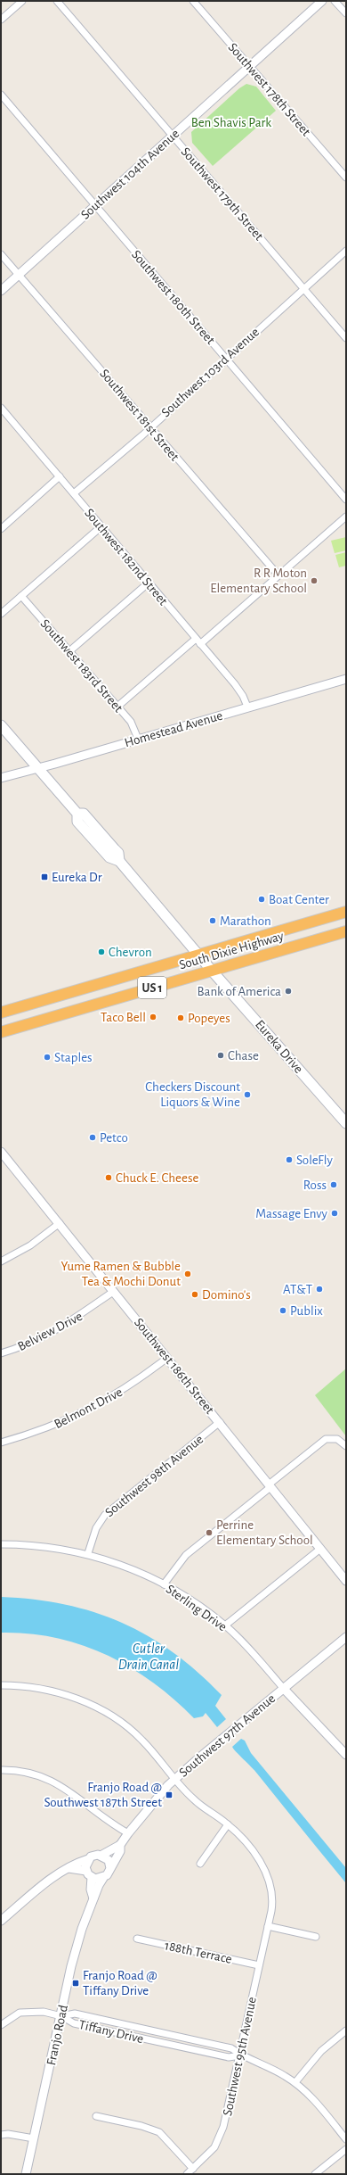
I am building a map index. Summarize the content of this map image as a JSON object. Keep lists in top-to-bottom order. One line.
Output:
{"streets":{"highway":["South Dixie Highway","US 1"],"main road":["Eureka Drive"],"street":["Southwest 178th Street","Southwest 104th Avenue","Southwest 179th Street","Southwest 180th Street","Southwest 103rd Avenue","Southwest 181st Street","Southwest 182nd Street","Southwest 183rd Street","Homestead Avenue","Belview Drive","Southwest 186th Street","Belmont Drive","Southwest 98th Avenue","Sterling Drive","Southwest 97th Avenue","188th Terrace","Tiffany Drive","Franjo Road","Southwest 95th Avenue"]},"crossings":[["Southwest 178th Street","Southwest 104th Avenue"],["Southwest 104th Avenue","Southwest 179th Street"],["Southwest 104th Avenue","Southwest 180th Street"],["Southwest 104th Avenue","Southwest 181st Street"],["Southwest 179th Street","Southwest 103rd Avenue"],["Southwest 180th Street","Southwest 103rd Avenue"],["Southwest 103rd Avenue","Southwest 181st Street"],["Southwest 103rd Avenue","Southwest 182nd Street"],["Southwest 182nd Street","Homestead Avenue"],["Southwest 183rd Street","Homestead Avenue"],["Homestead Avenue","Eureka Drive"],["South Dixie Highway","Eureka Drive"],["Belview Drive","Southwest 186th Street"],["Southwest 186th Street","Belmont Drive"],["Southwest 186th Street","Southwest 98th Avenue"],["Southwest 98th Avenue","Sterling Drive"],["Sterling Drive","Southwest 97th Avenue"],["Southwest 97th Avenue","Franjo Road"],["Southwest 97th Avenue","Southwest 95th Avenue"],["188th Terrace","Southwest 95th Avenue"],["Tiffany Drive","Franjo Road"],["Tiffany Drive","Southwest 95th Avenue"]],"water":["Cutler Drain Canal"],"parks":["Ben Shavis Park"],"places":{"other":["R R Moton Elementary School","Boat Center","Marathon","Chevron","Bank of America","Taco Bell","Popeyes","Chase","Staples","Checkers Discount Liquors & Wine","Petco","SoleFly","Chuck E. Cheese","Ross","Massage Envy","Yume Ramen & Bubble Tea & Mochi Donut","AT&T","Domino's","Publix","Perrine Elementary School"],"transit":["Eureka Dr","Franjo Road @ Southwest 187th Street","Franjo Road @ Tiffany Drive"]}}
